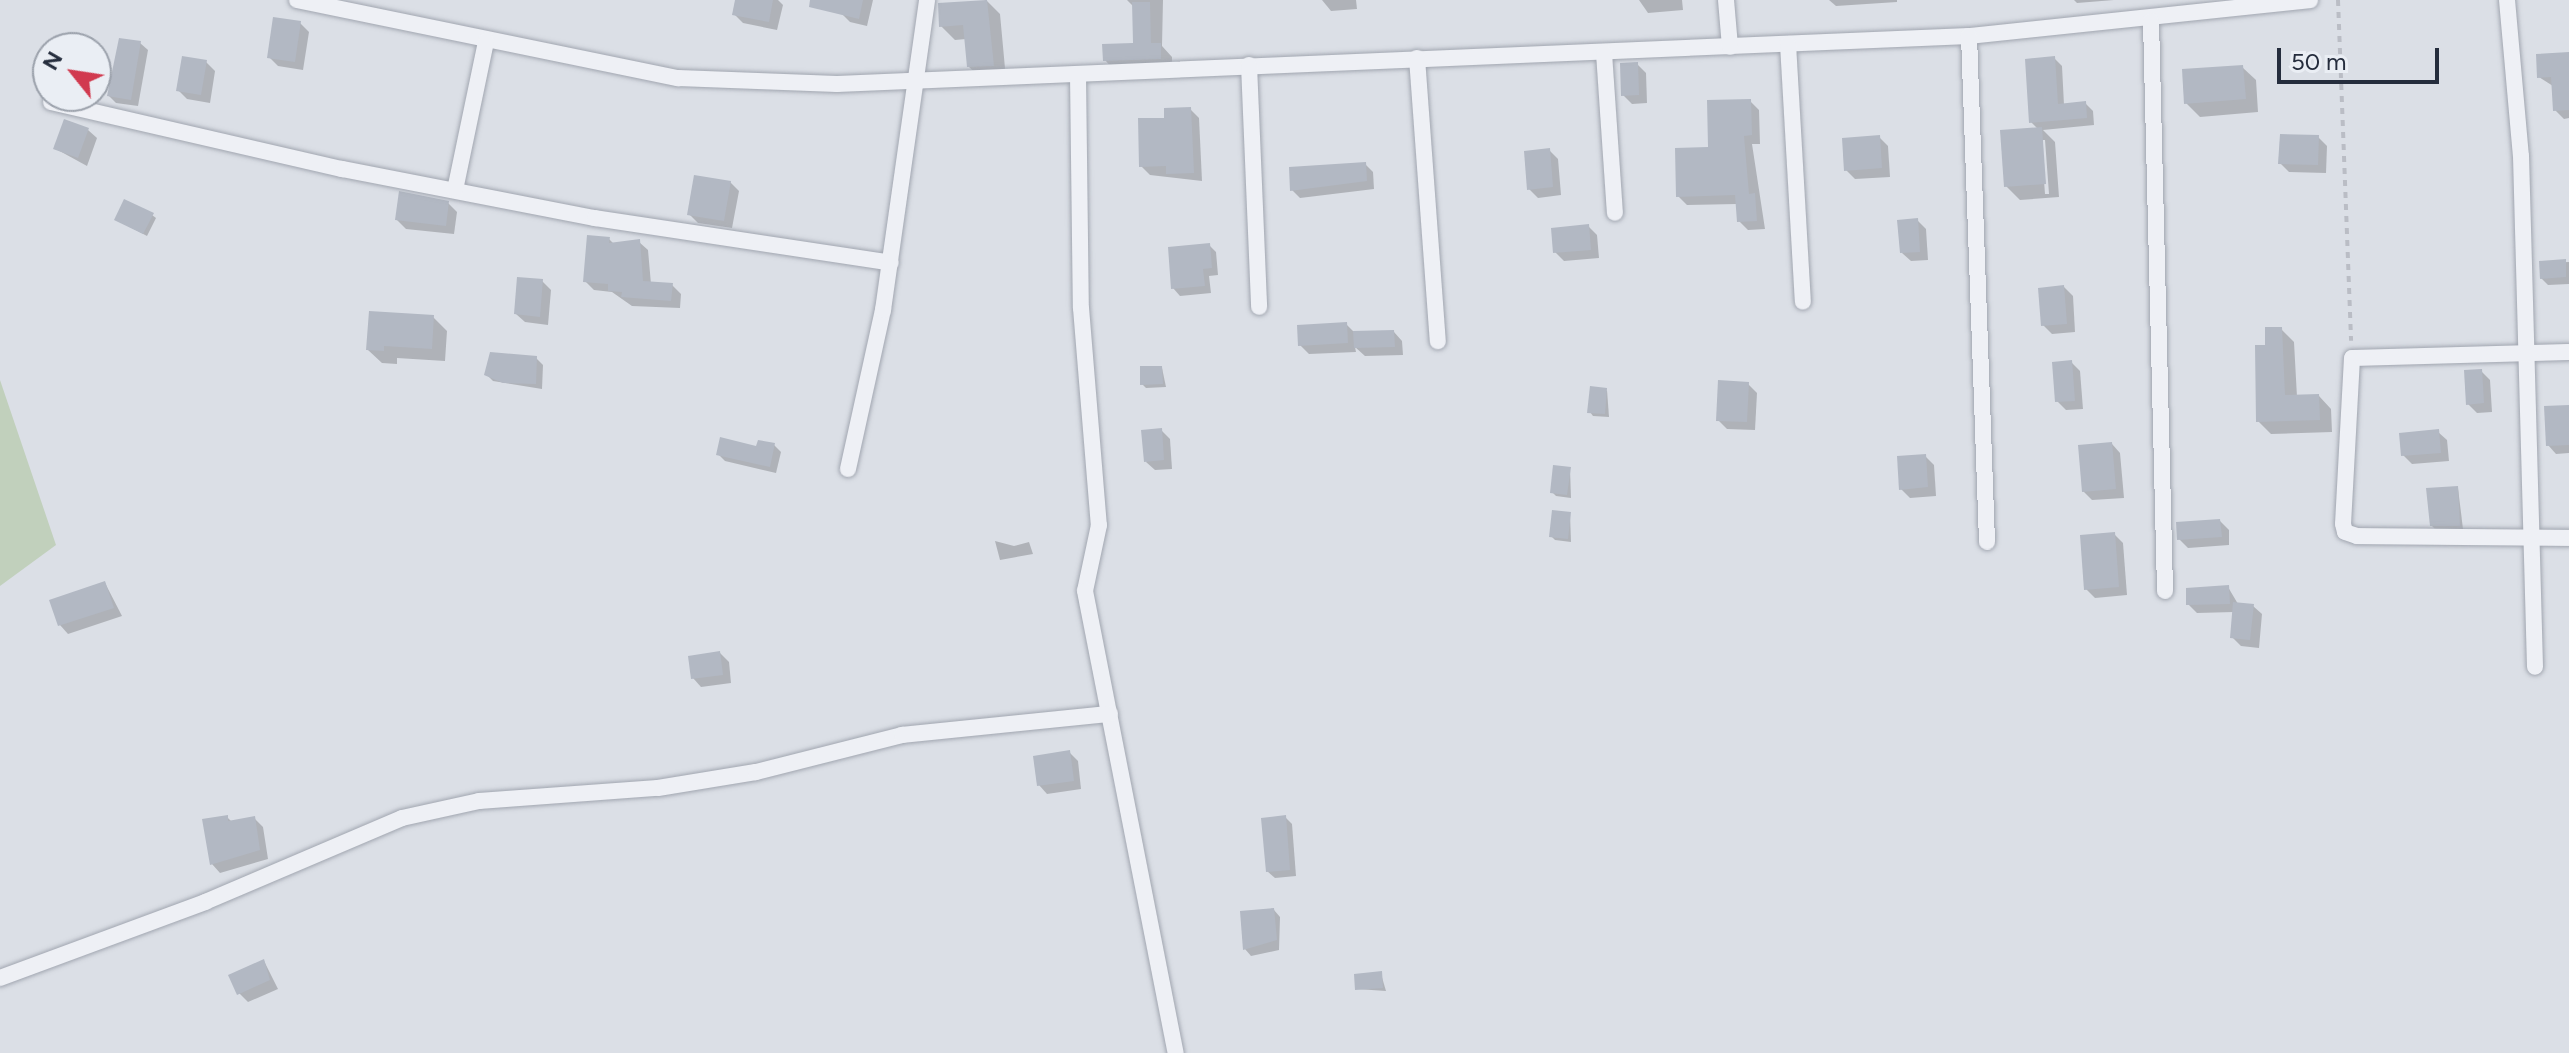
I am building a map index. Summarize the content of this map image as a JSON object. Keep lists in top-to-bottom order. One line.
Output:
{"scale_bar":"50 m","north":"top left"}
